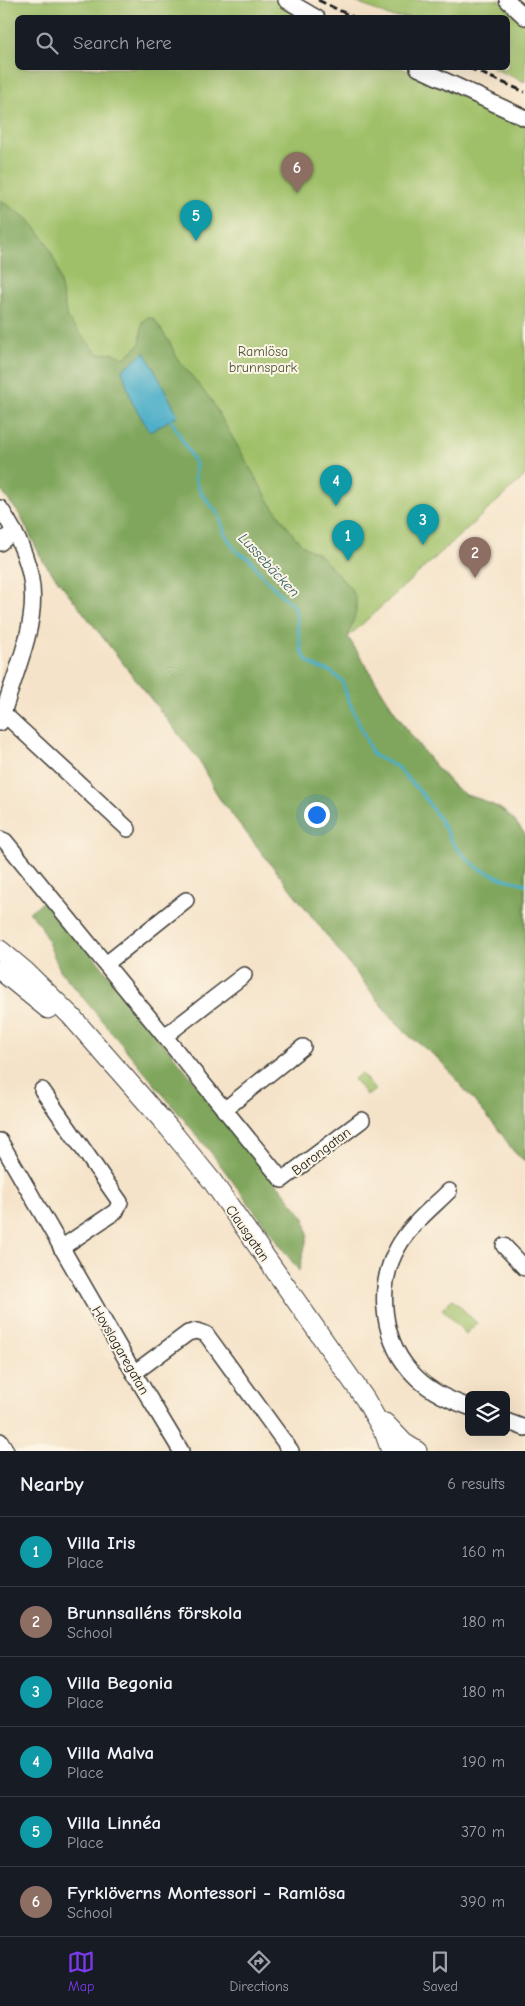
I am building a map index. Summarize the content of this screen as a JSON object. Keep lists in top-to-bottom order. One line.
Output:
{"streets":{"main road":["Clausgatan"],"street":["Barongatan","Hovslagaregatan"]},"water":["Lussebäcken"],"parks":["Ramlösa brunnspark"],"page":{"search":"Search here","pins":["6","5","4","3","1","2"],"heading":["Nearby","6 results"],"list":[{"mark":"1","name":"Villa Iris","note":"Place","value":"160 m"},{"mark":"2","name":"Brunnsalléns förskola","note":"School","value":"180 m"},{"mark":"3","name":"Villa Begonia","note":"Place","value":"180 m"},{"mark":"4","name":"Villa Malva","note":"Place","value":"190 m"},{"mark":"5","name":"Villa Linnéa","note":"Place","value":"370 m"},{"mark":"6","name":"Fyrklöverns Montessori - Ramlösa","note":"School","value":"390 m"}],"nav":["Map","Directions","Saved"]}}
